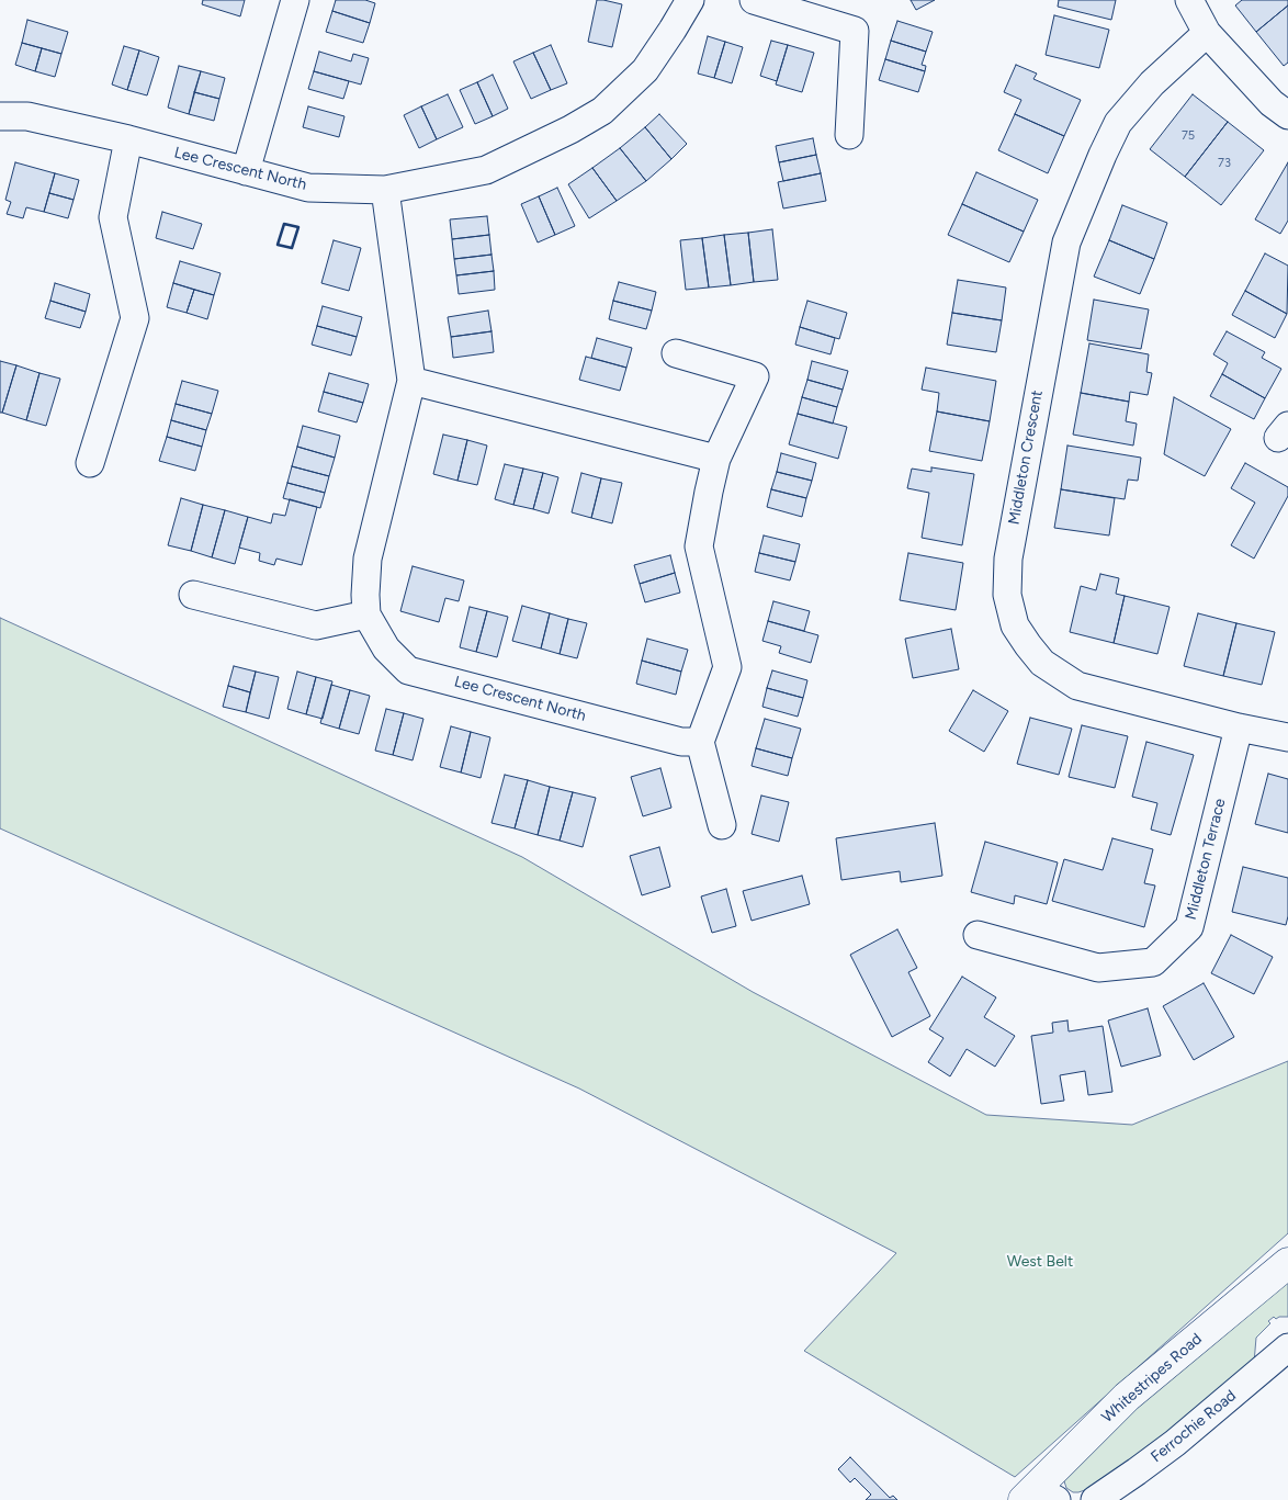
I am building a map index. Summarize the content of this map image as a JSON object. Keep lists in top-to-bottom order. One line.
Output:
{"streets":{"street":["Lee Crescent North","Middleton Crescent","Middleton Terrace","Whitestripes Road","Ferrochie Road"]},"crossings":[["Middleton Crescent","Middleton Terrace"]],"parks":["West Belt"],"house_numbers":["75","73"]}
